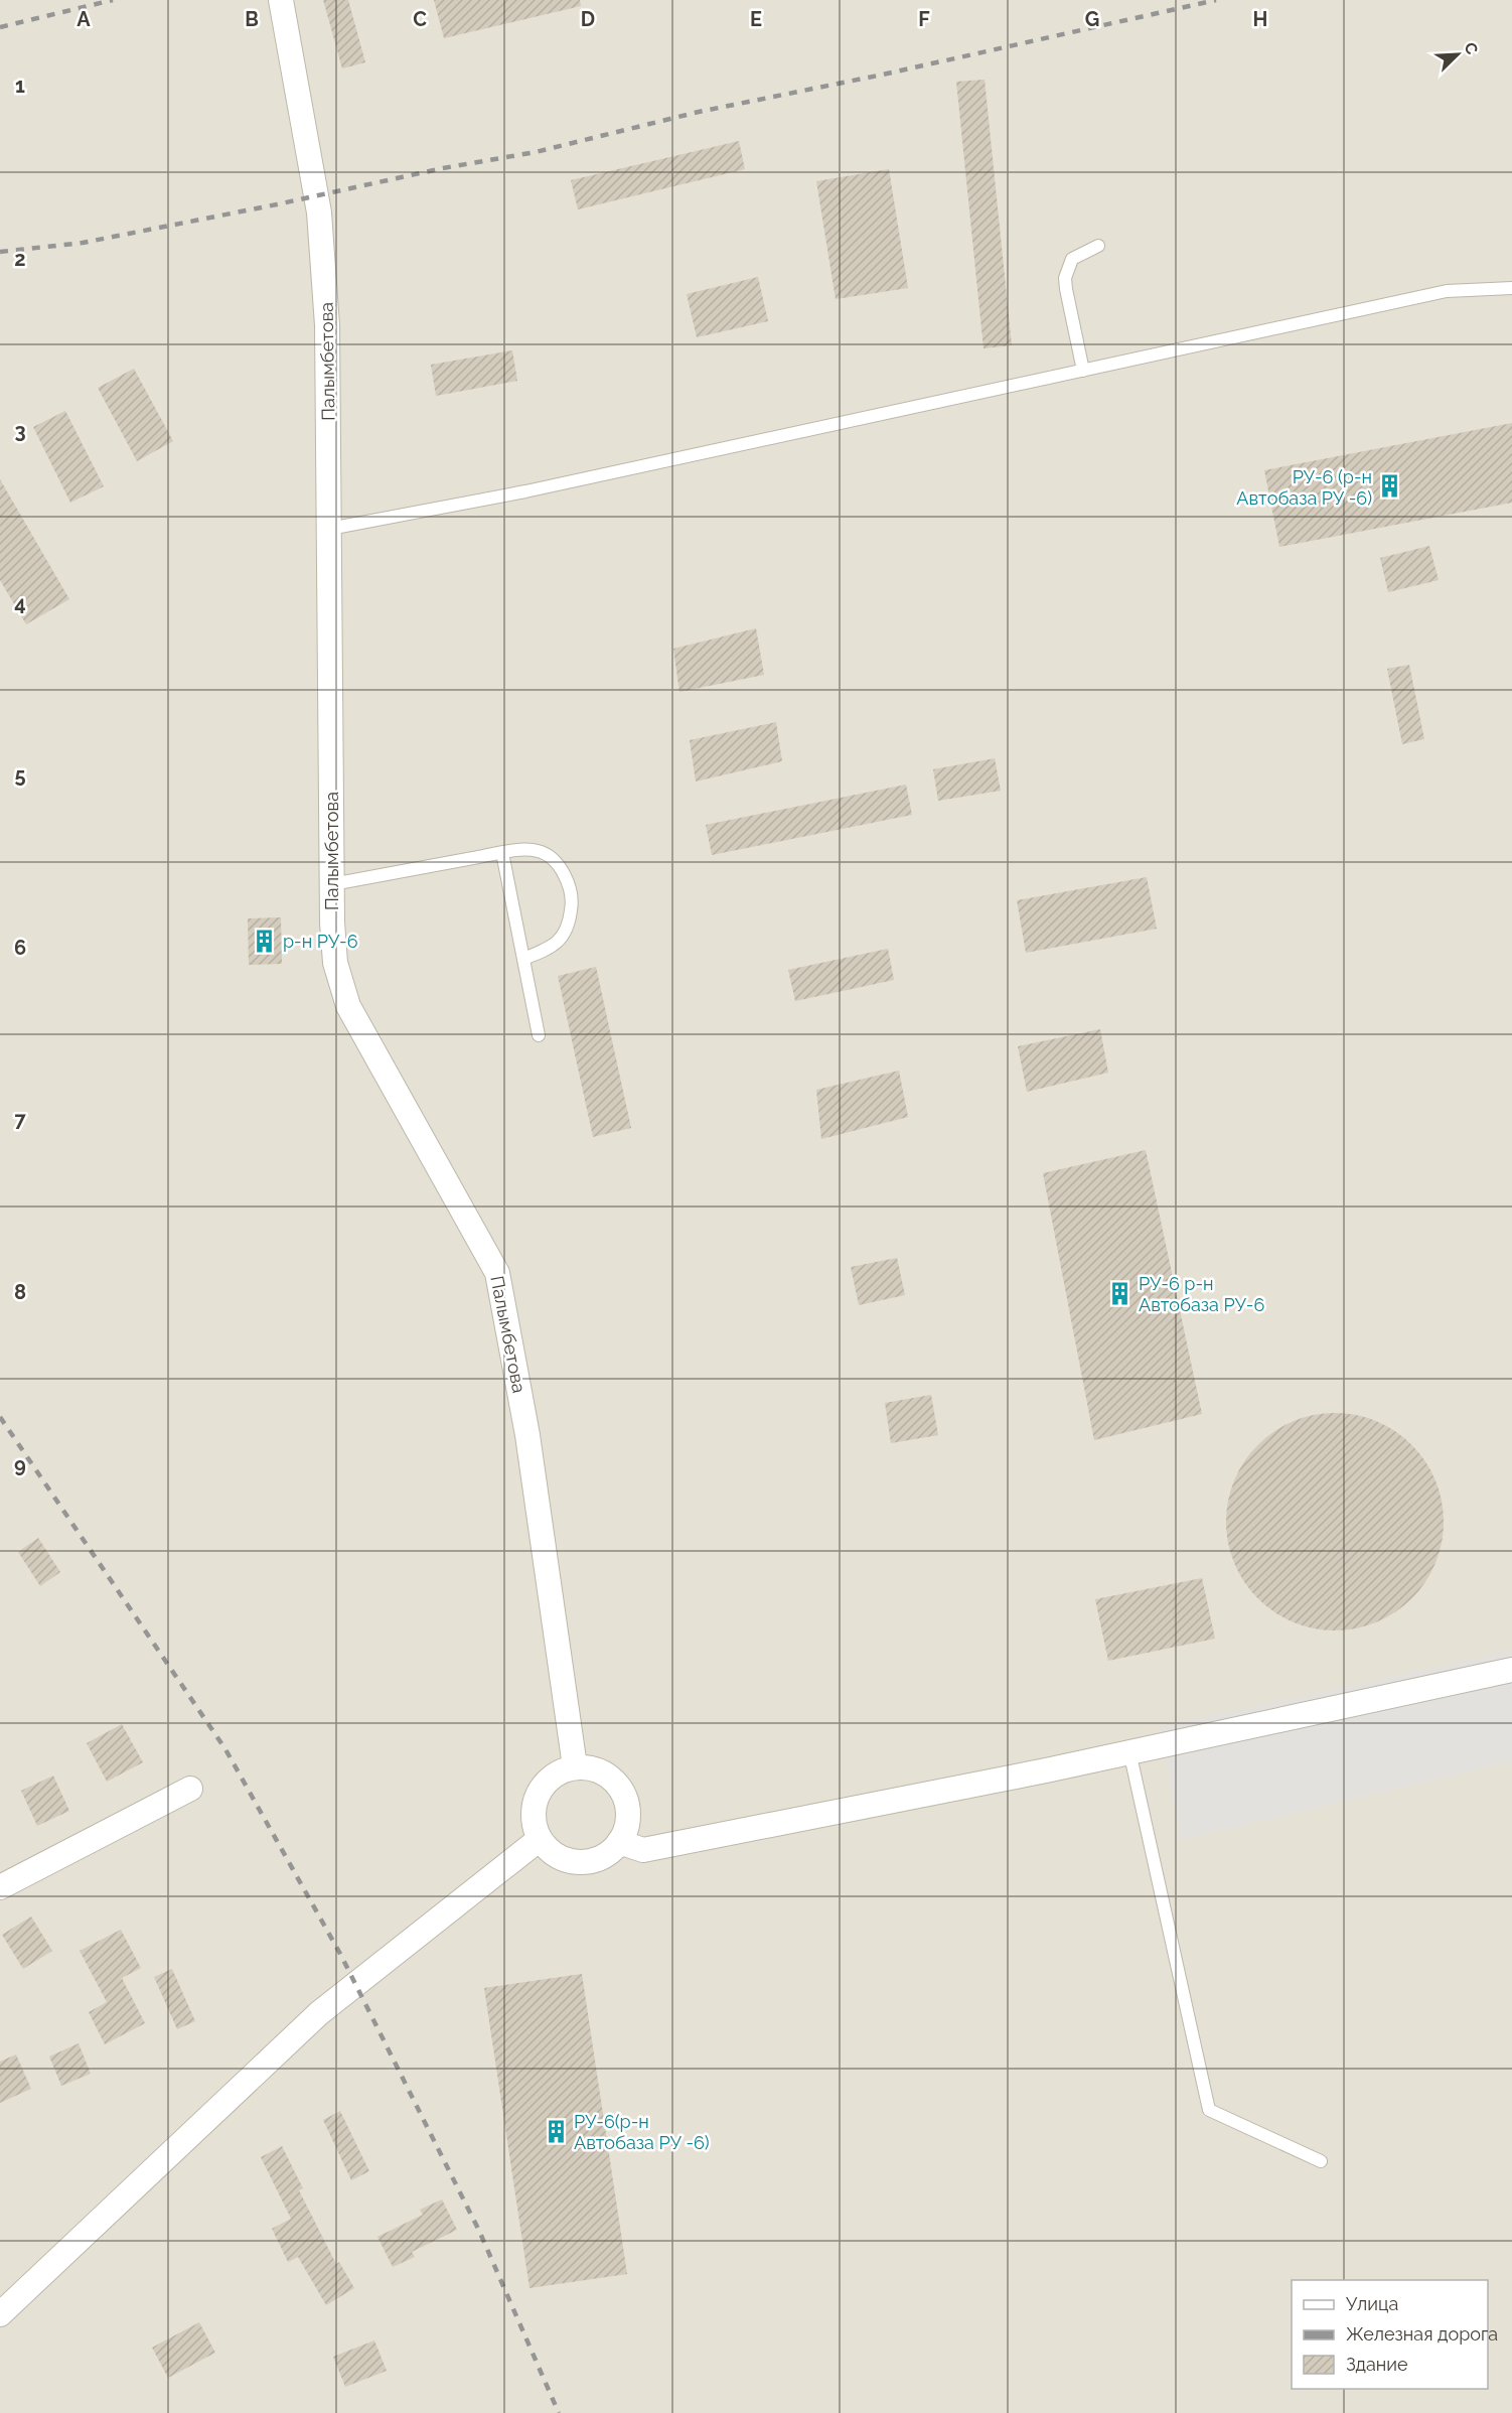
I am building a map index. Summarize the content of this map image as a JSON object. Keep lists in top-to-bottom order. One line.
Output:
{"streets":{"street":["Палымбетова"]},"places":{"building":["РУ-6 (р-н Автобаза РУ -6)","р-н РУ-6","РУ-6 р-н Автобаза РУ-6","РУ-6(р-н Автобаза РУ -6)"]},"legend":["Улица","Железная дорога","Здание"],"north":"top right","grid":{"columns":["A","B","C","D","E","F","G","H"],"rows":["1","2","3","4","5","6","7","8","9"]}}
